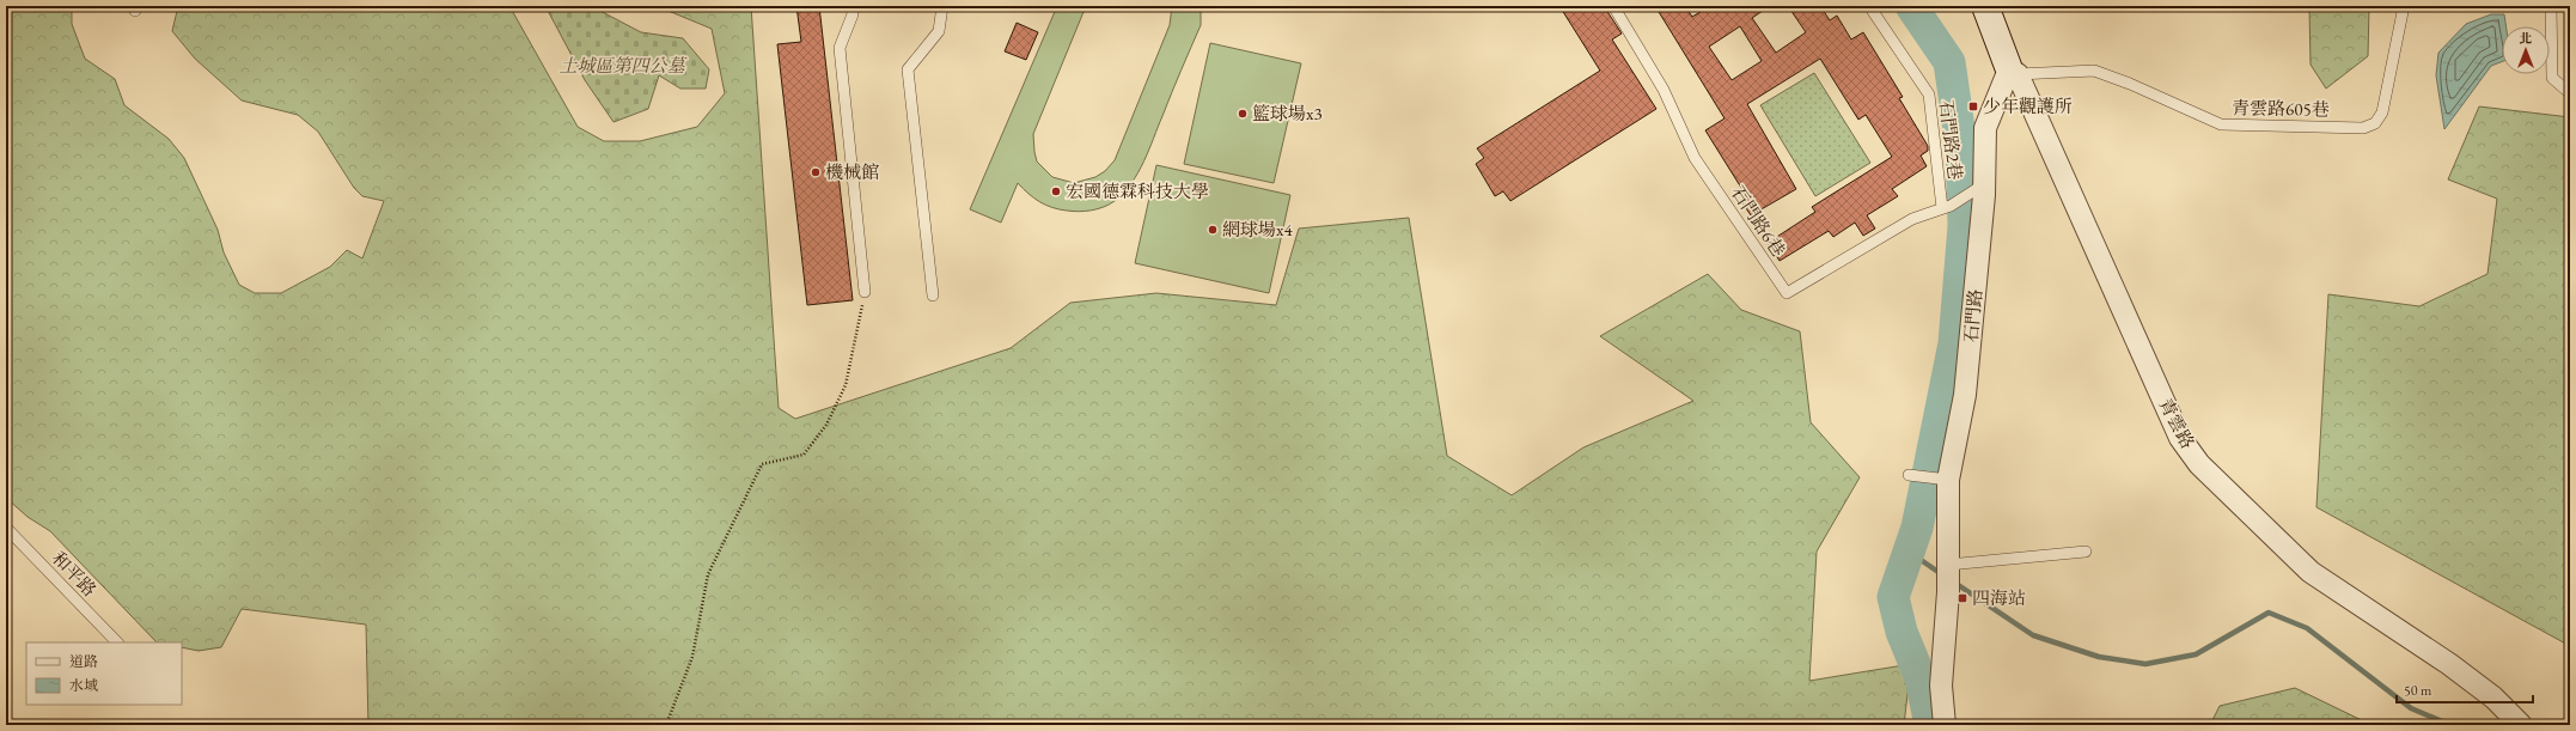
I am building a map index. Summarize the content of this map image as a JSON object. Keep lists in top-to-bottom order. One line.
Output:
{"streets":{"street":["石門路","青雲路"],"lane":["青雲路605巷","石門路2巷","石門路6巷","和平路"]},"crossings":[["青雲路605巷","石門路"],["青雲路605巷","青雲路"],["石門路2巷","石門路6巷"],["石門路","青雲路"]],"parks":["土城區第四公墓"],"places":{"transit":["少年觀護所","四海站"],"other":["籃球場x3","機械館","宏國德霖科技大學","網球場x4"]},"legend":["道路","水域"],"scale_bar":"50 m","north":"top"}
